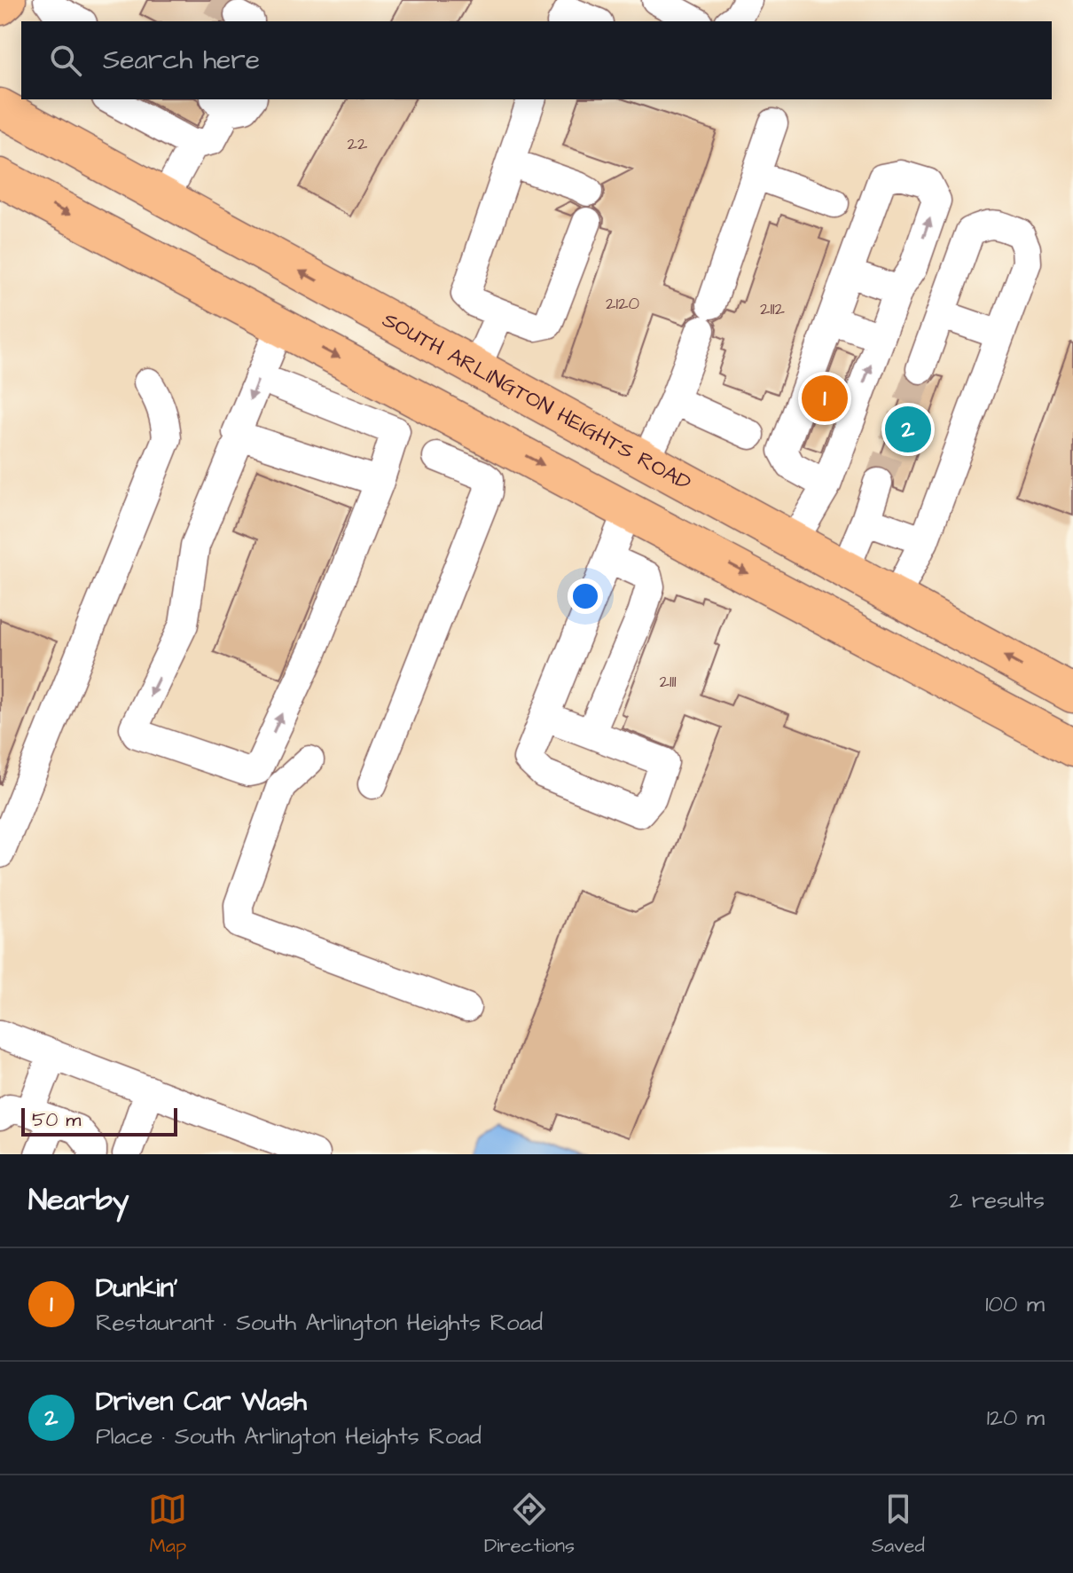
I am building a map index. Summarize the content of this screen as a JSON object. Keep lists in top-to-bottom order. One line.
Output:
{"streets":{"main road":["SOUTH ARLINGTON HEIGHTS ROAD"]},"house_numbers":["22","2120","2112","2111"],"scale_bar":"50 m","page":{"search":"Search here","pins":["1","2"],"scale":"50 m","heading":["Nearby","2 results"],"list":[{"mark":"1","name":"Dunkin'","note":"Restaurant · South Arlington Heights Road","value":"100 m"},{"mark":"2","name":"Driven Car Wash","note":"Place · South Arlington Heights Road","value":"120 m"}],"nav":["Map","Directions","Saved"]}}
